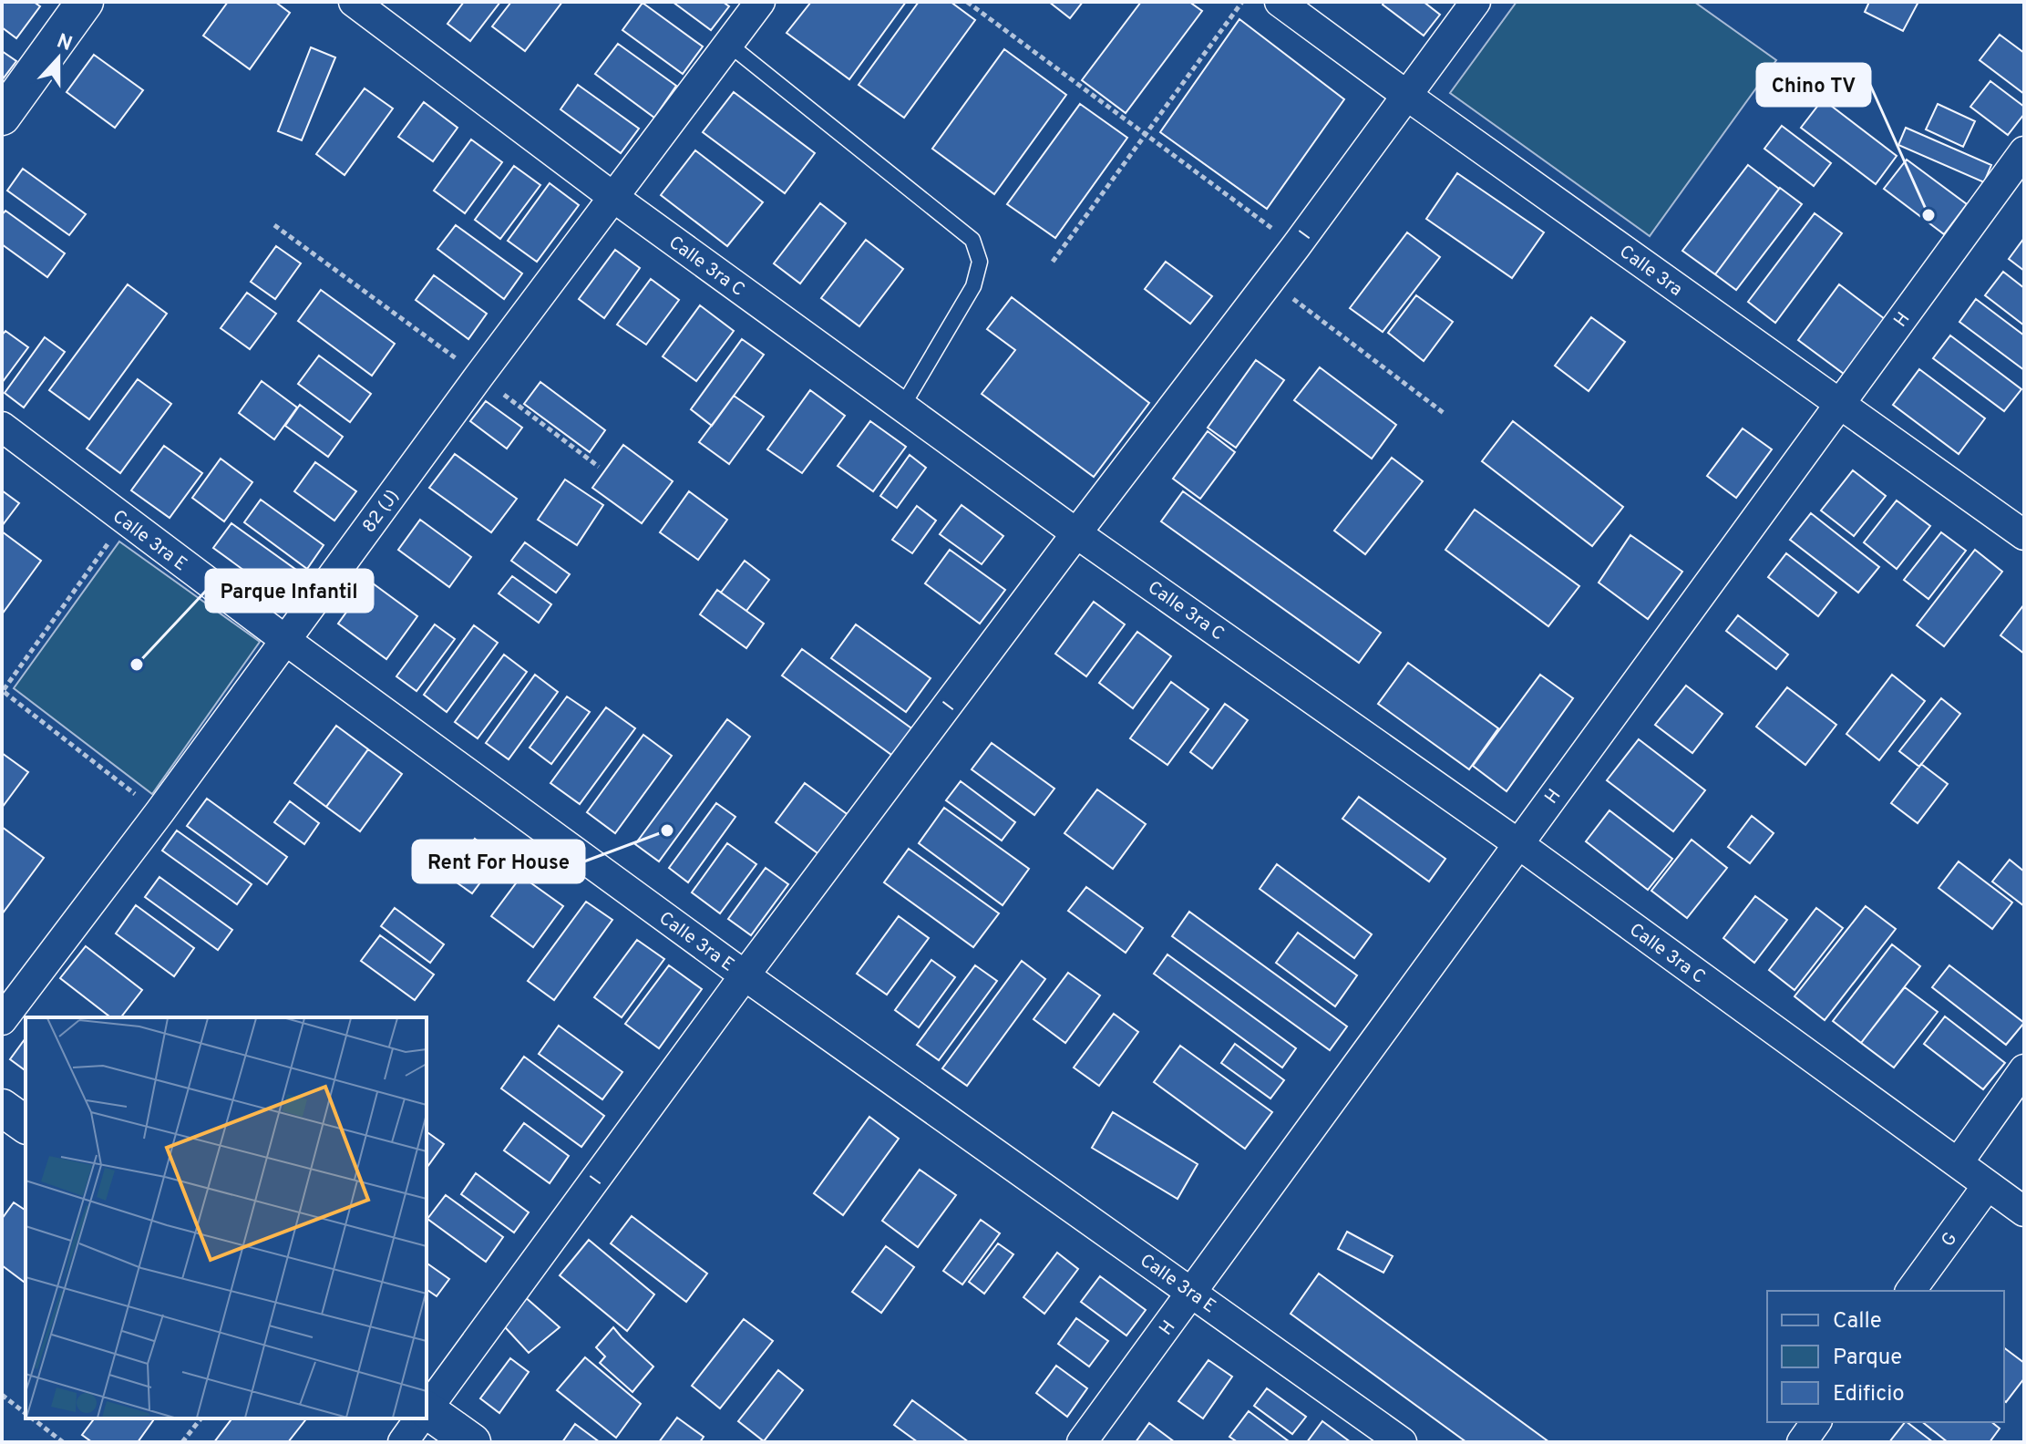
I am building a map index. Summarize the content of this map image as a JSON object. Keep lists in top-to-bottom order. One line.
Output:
{"streets":{"street":["I","Calle 3ra C","Calle 3ra","H","82 (J)","Calle 3ra E","G"]},"crossings":[["I","Calle 3ra C"],["I","Calle 3ra"],["I","Calle 3ra E"],["Calle 3ra C","H"],["Calle 3ra C","82 (J)"],["Calle 3ra C","G"],["Calle 3ra","H"],["H","Calle 3ra E"],["82 (J)","Calle 3ra E"]],"places":["Chino TV","Parque Infantil","Rent For House"],"legend":["Calle","Parque","Edificio"],"north":"top"}
